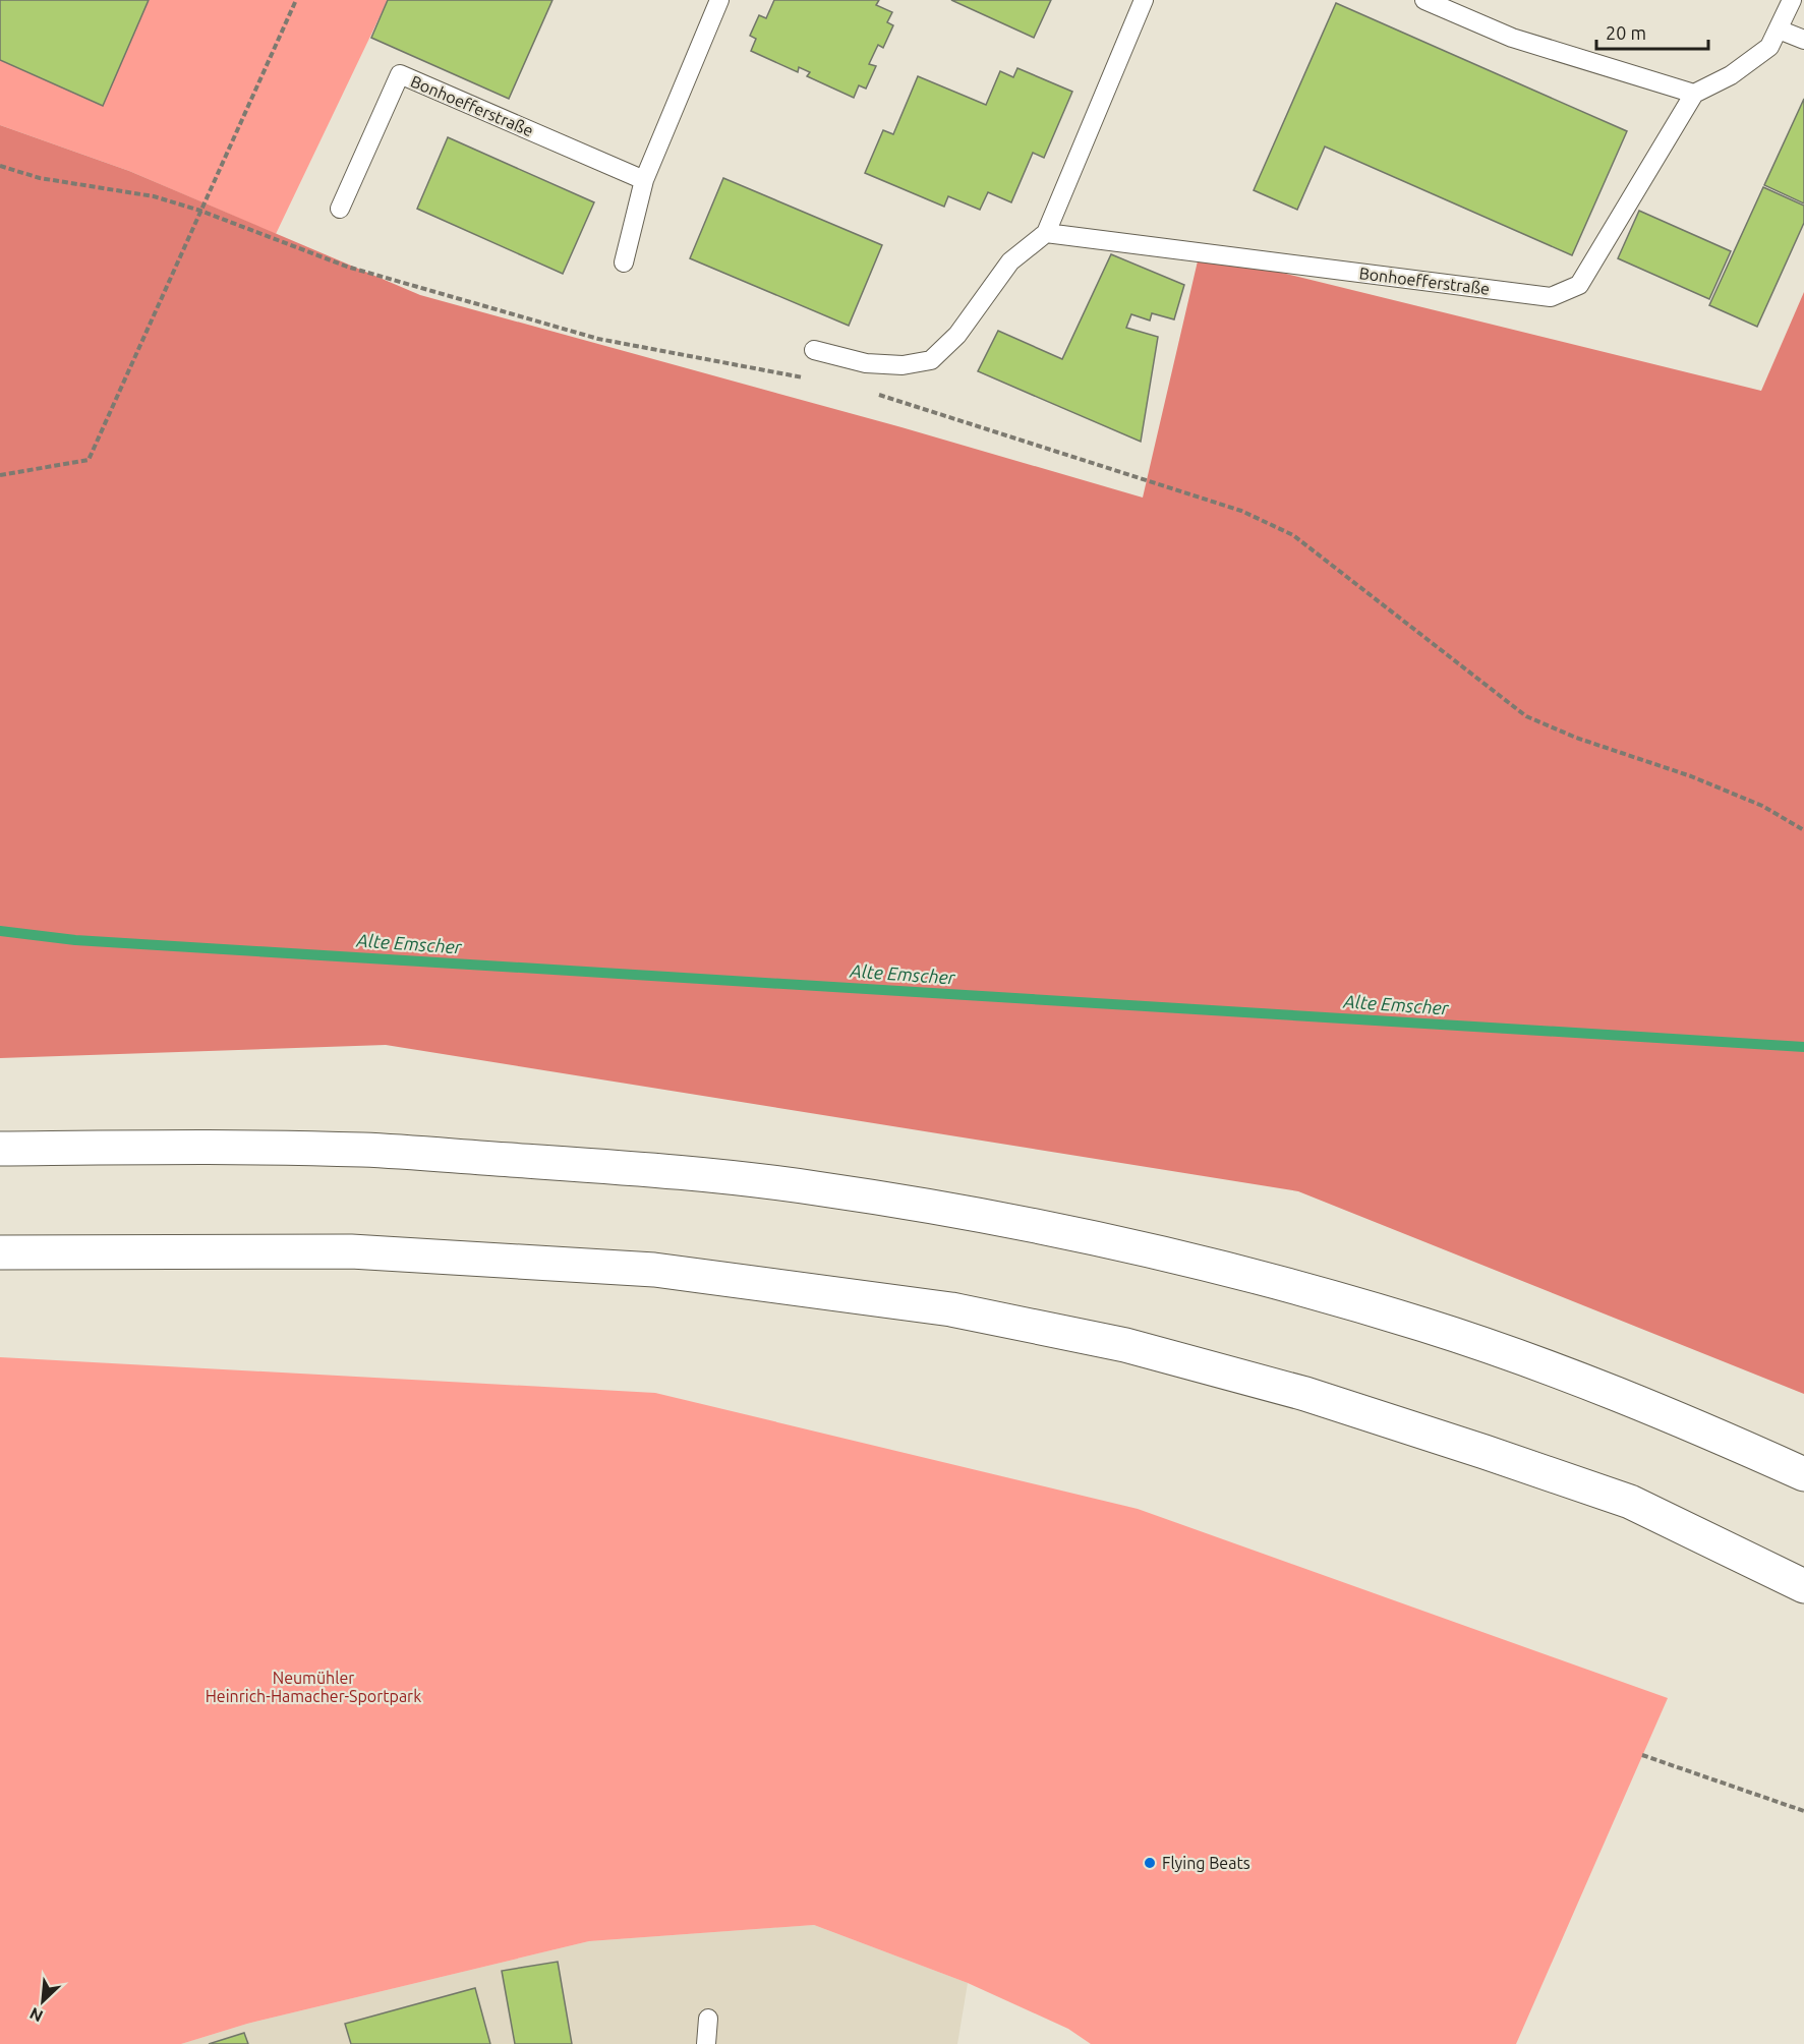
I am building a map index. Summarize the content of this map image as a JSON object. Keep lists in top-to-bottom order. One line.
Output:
{"streets":{"lane":["Bonhoefferstraße"]},"water":["Alte Emscher"],"parks":["Neumühler Heinrich-Hamacher-Sportpark"],"places":["Flying Beats"],"scale_bar":"20 m","north":"bottom left"}
